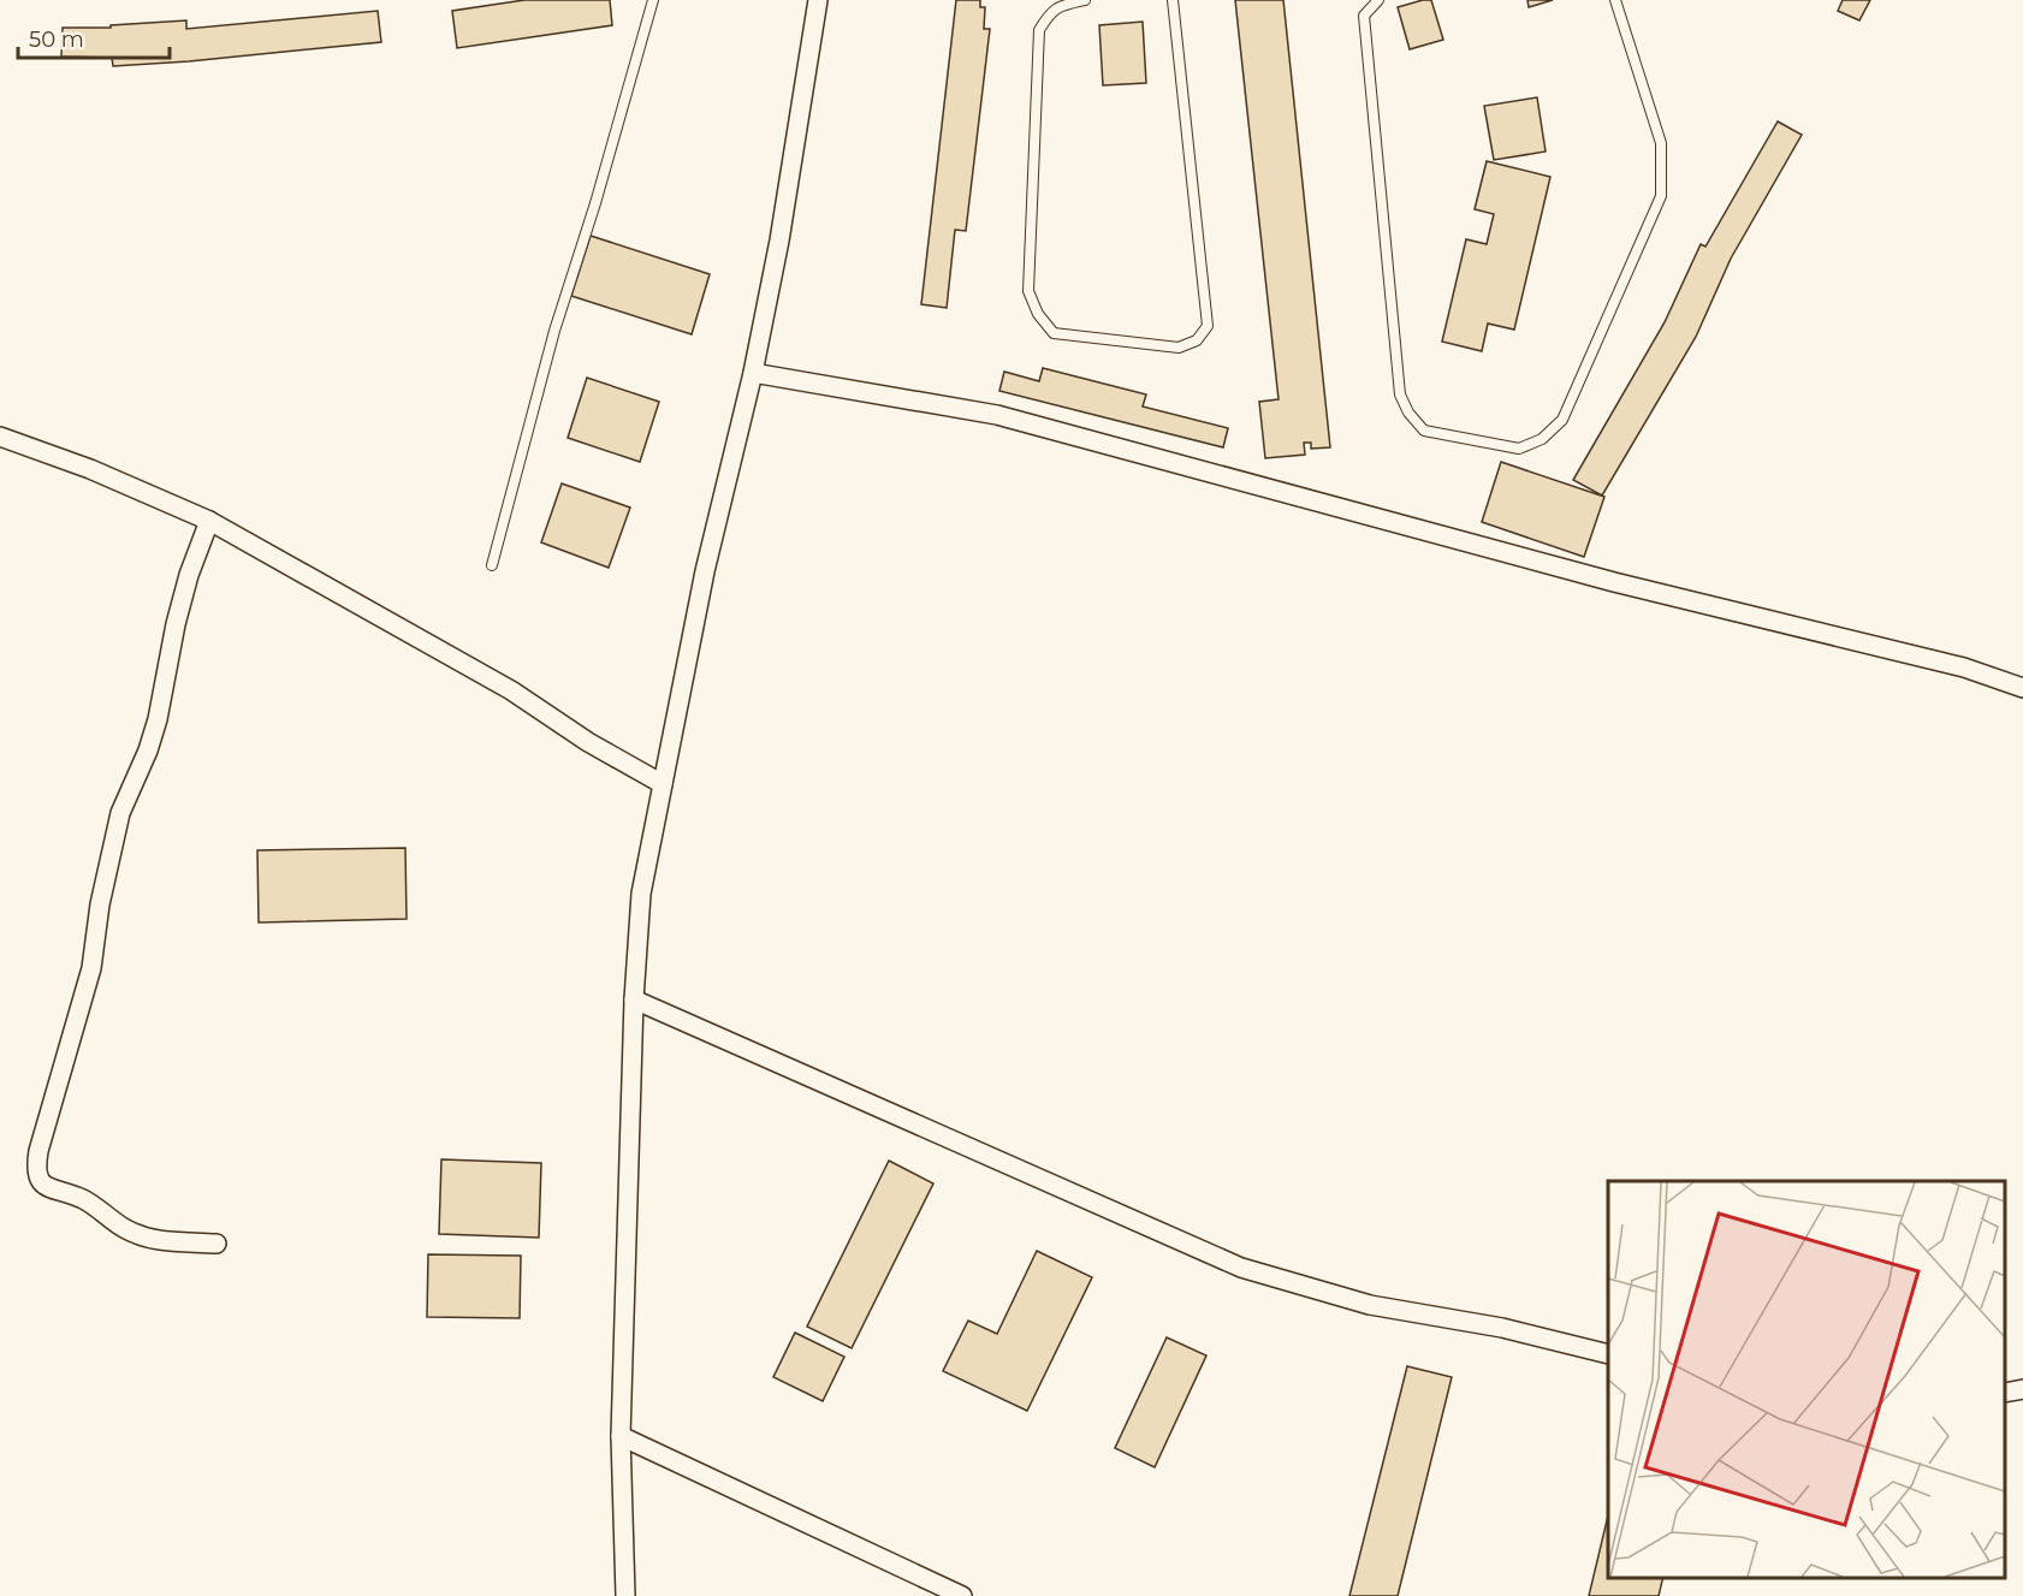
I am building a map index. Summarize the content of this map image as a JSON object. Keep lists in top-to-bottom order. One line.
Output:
{"scale_bar":"50 m"}
